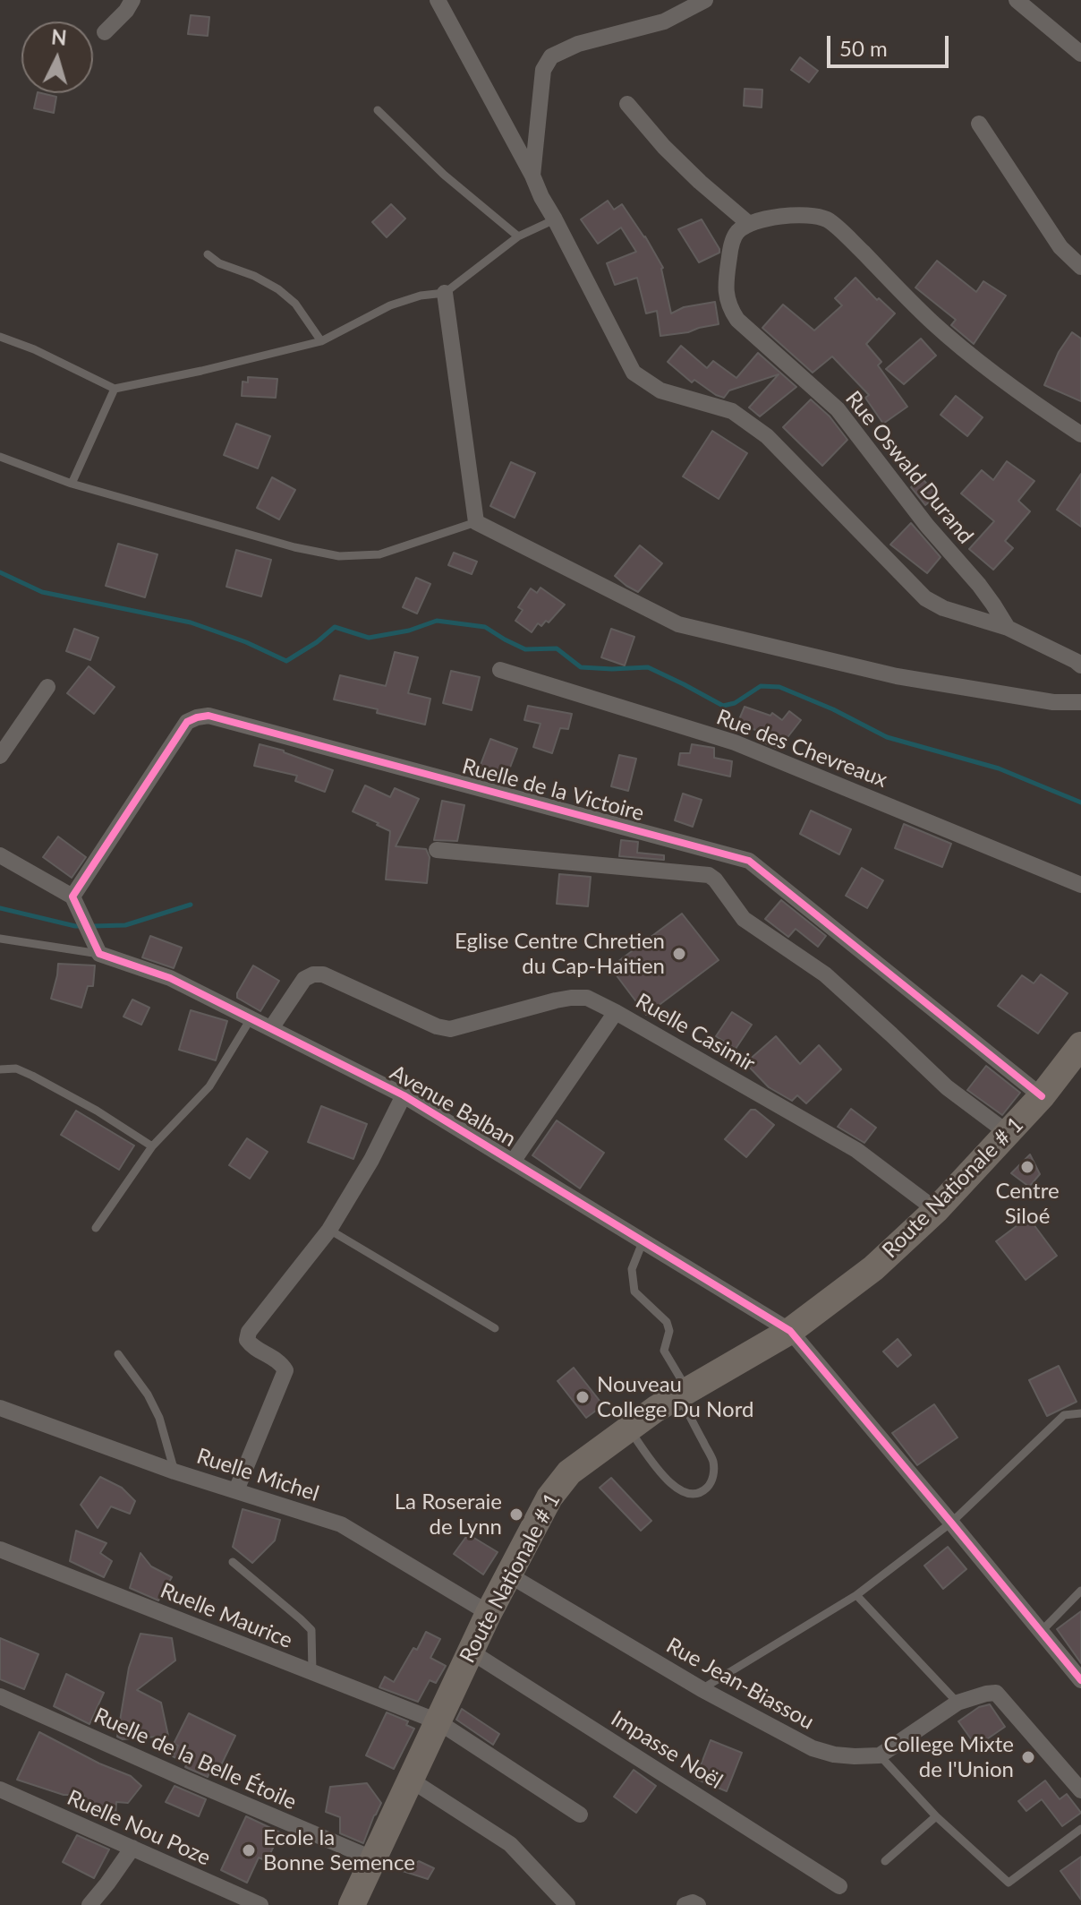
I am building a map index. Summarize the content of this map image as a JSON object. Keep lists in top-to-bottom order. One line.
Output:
{"streets":{"main road":["Route Nationale # 1"],"street":["Rue Oswald Durand","Rue des Chevreaux","Ruelle de la Victoire","Ruelle Casimir","Avenue Balban","Ruelle Michel","Ruelle Maurice","Rue Jean-Biassou","Impasse Noël","Ruelle de la Belle Étoile","Ruelle Nou Poze"]},"crossings":[["Ruelle de la Victoire","Route Nationale # 1"],["Ruelle Casimir","Avenue Balban"],["Ruelle Casimir","Route Nationale # 1"],["Avenue Balban","Route Nationale # 1"],["Route Nationale # 1","Ruelle Michel"],["Route Nationale # 1","Ruelle Maurice"],["Route Nationale # 1","Rue Jean-Biassou"],["Route Nationale # 1","Impasse Noël"],["Route Nationale # 1","Ruelle de la Belle Étoile"]],"places":["Eglise Centre Chretien du Cap-Haitien","Centre Siloé","Nouveau College Du Nord","La Roseraie de Lynn","College Mixte de l'Union","Ecole la Bonne Semence"],"scale_bar":"50 m","north":"top"}
